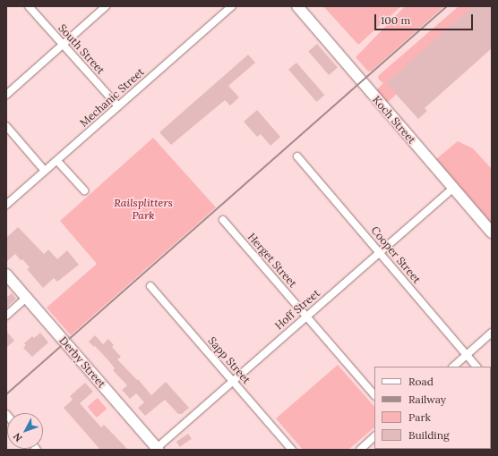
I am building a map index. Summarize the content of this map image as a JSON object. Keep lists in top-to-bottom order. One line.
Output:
{"streets":{"street":["South Street","Mechanic Street","Koch Street","Cooper Street","Herget Street","Hoff Street","Sapp Street","Derby Street"]},"crossings":[["South Street","Mechanic Street"],["Koch Street","Hoff Street"],["Cooper Street","Hoff Street"],["Herget Street","Hoff Street"],["Hoff Street","Sapp Street"],["Hoff Street","Derby Street"]],"parks":["Railsplitters Park"],"legend":["Road","Railway","Park","Building"],"scale_bar":"100 m","north":"bottom left"}
